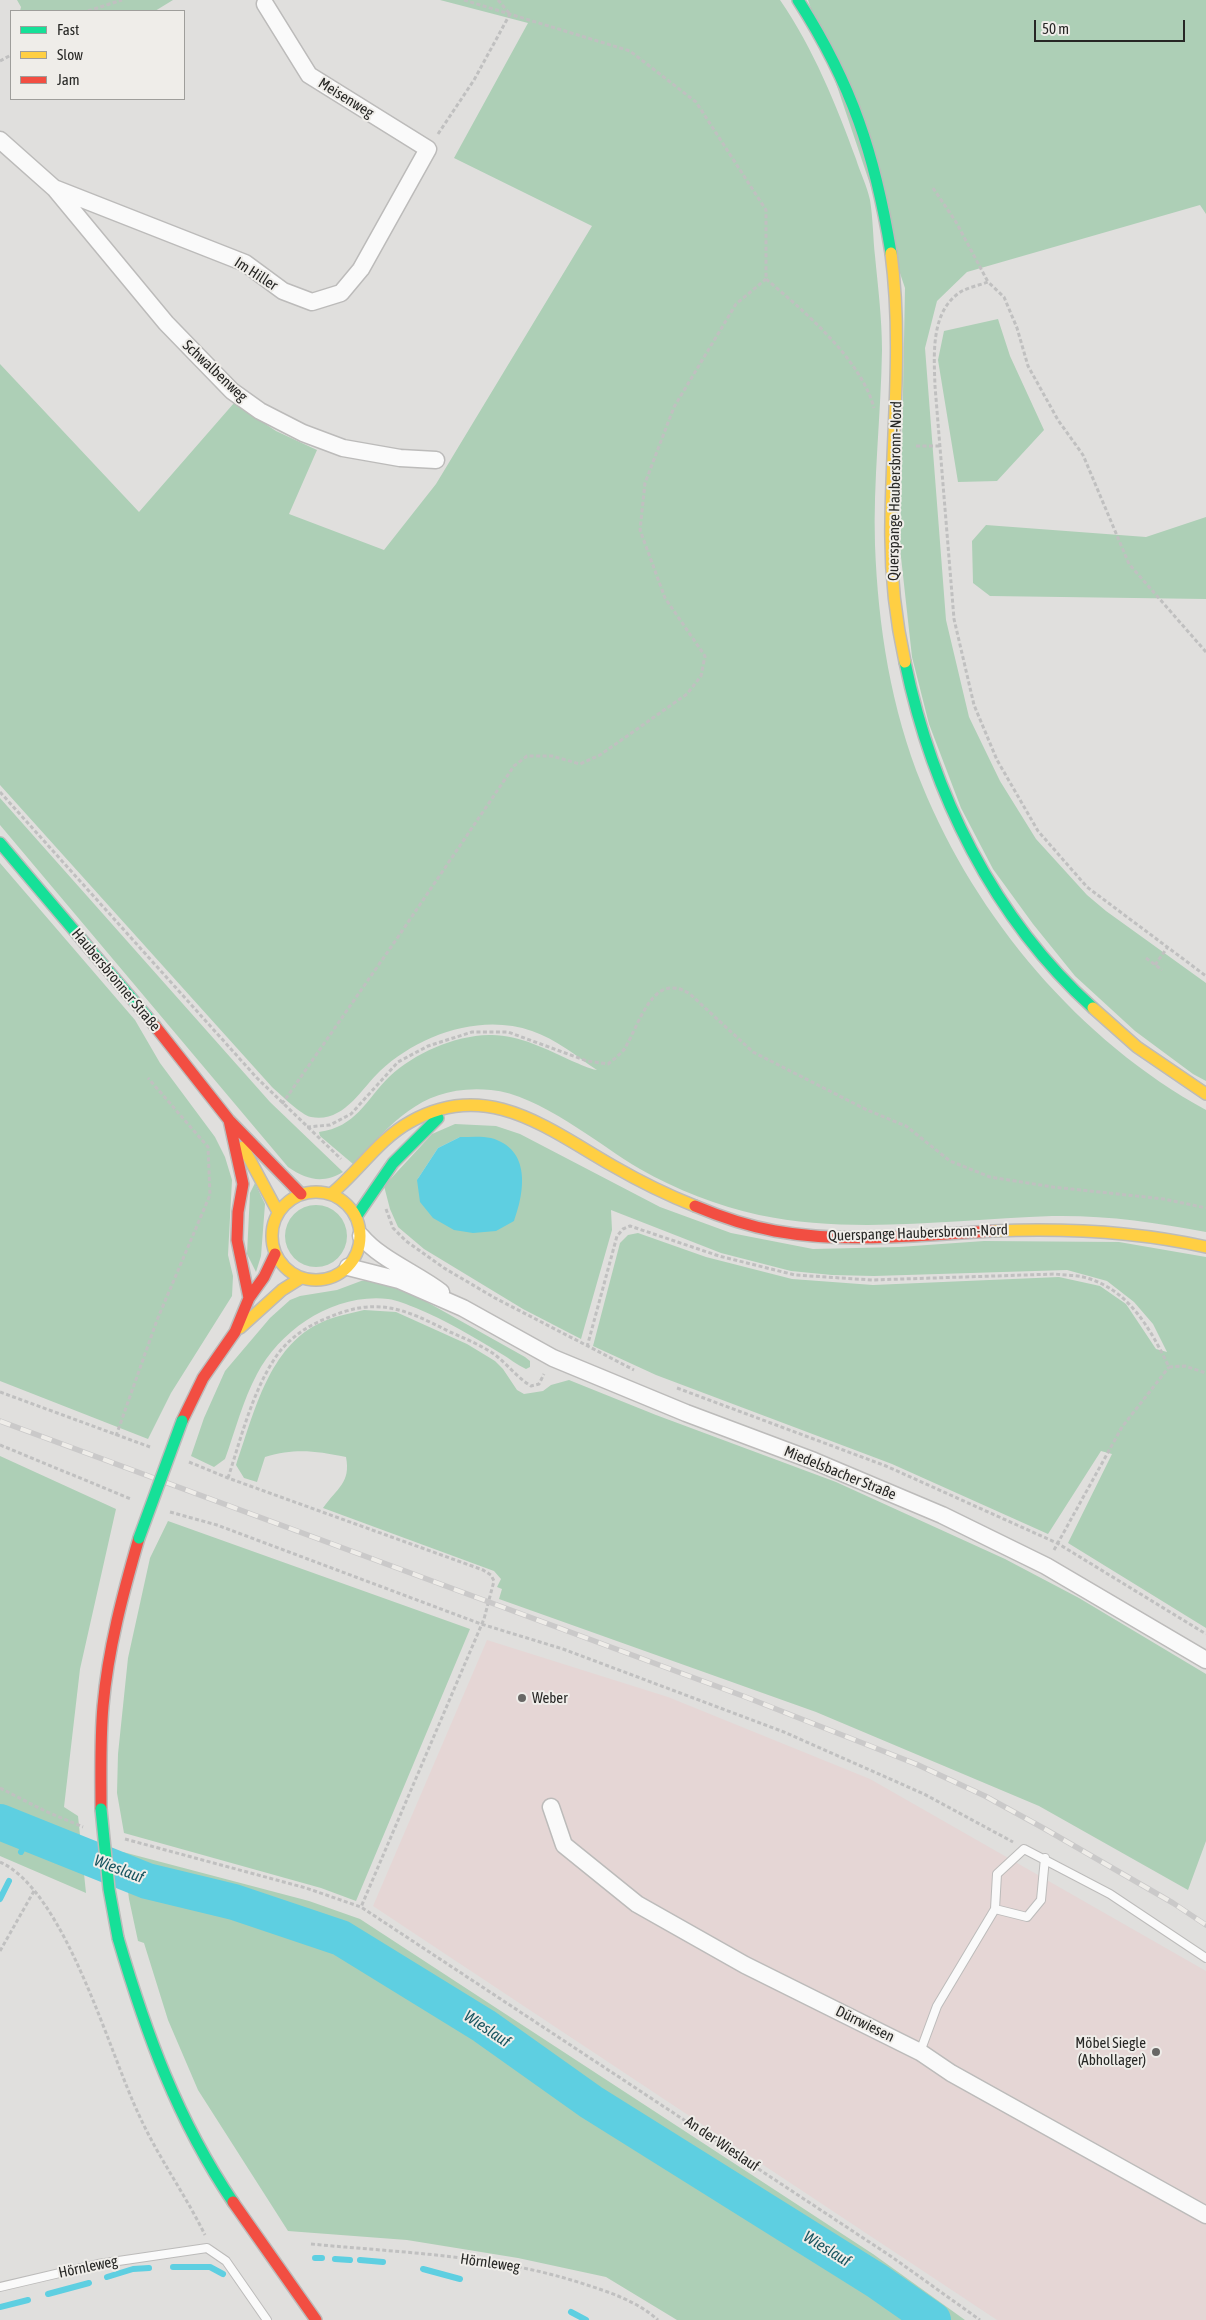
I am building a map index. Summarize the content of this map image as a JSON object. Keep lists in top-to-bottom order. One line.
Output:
{"streets":{"main road":["Querspange Haubersbronn-Nord","Haubersbronner Straße"],"street":["Meisenweg","Im Hiller","Schwalbenweg","Miedelsbacher Straße","Dürrwiesen"],"lane":["Hörnleweg"],"path":["An der Wieslauf"]},"crossings":[["Meisenweg","Im Hiller"],["Im Hiller","Schwalbenweg"]],"water":["Wieslauf"],"places":["Weber","Möbel Siegle (Abhollager)"],"legend":["Fast","Slow","Jam"],"scale_bar":"50 m"}
